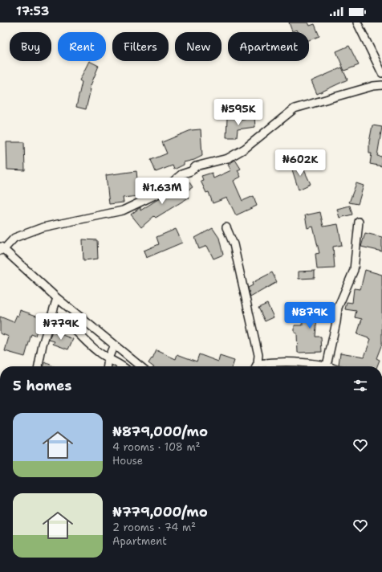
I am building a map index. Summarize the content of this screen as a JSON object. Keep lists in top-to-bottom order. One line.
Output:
{"page":{"status":"17:53","chip":["Buy","Rent","Filters","New","Apartment"],"price":["₦595K","₦602K","₦1.63M","₦879K","₦779K"],"heading":"5 homes","list":[{"name":"₦879,000/mo","note":"4 rooms · 108 m² · House"},{"name":"₦779,000/mo","note":"2 rooms · 74 m² · Apartment"}]}}
